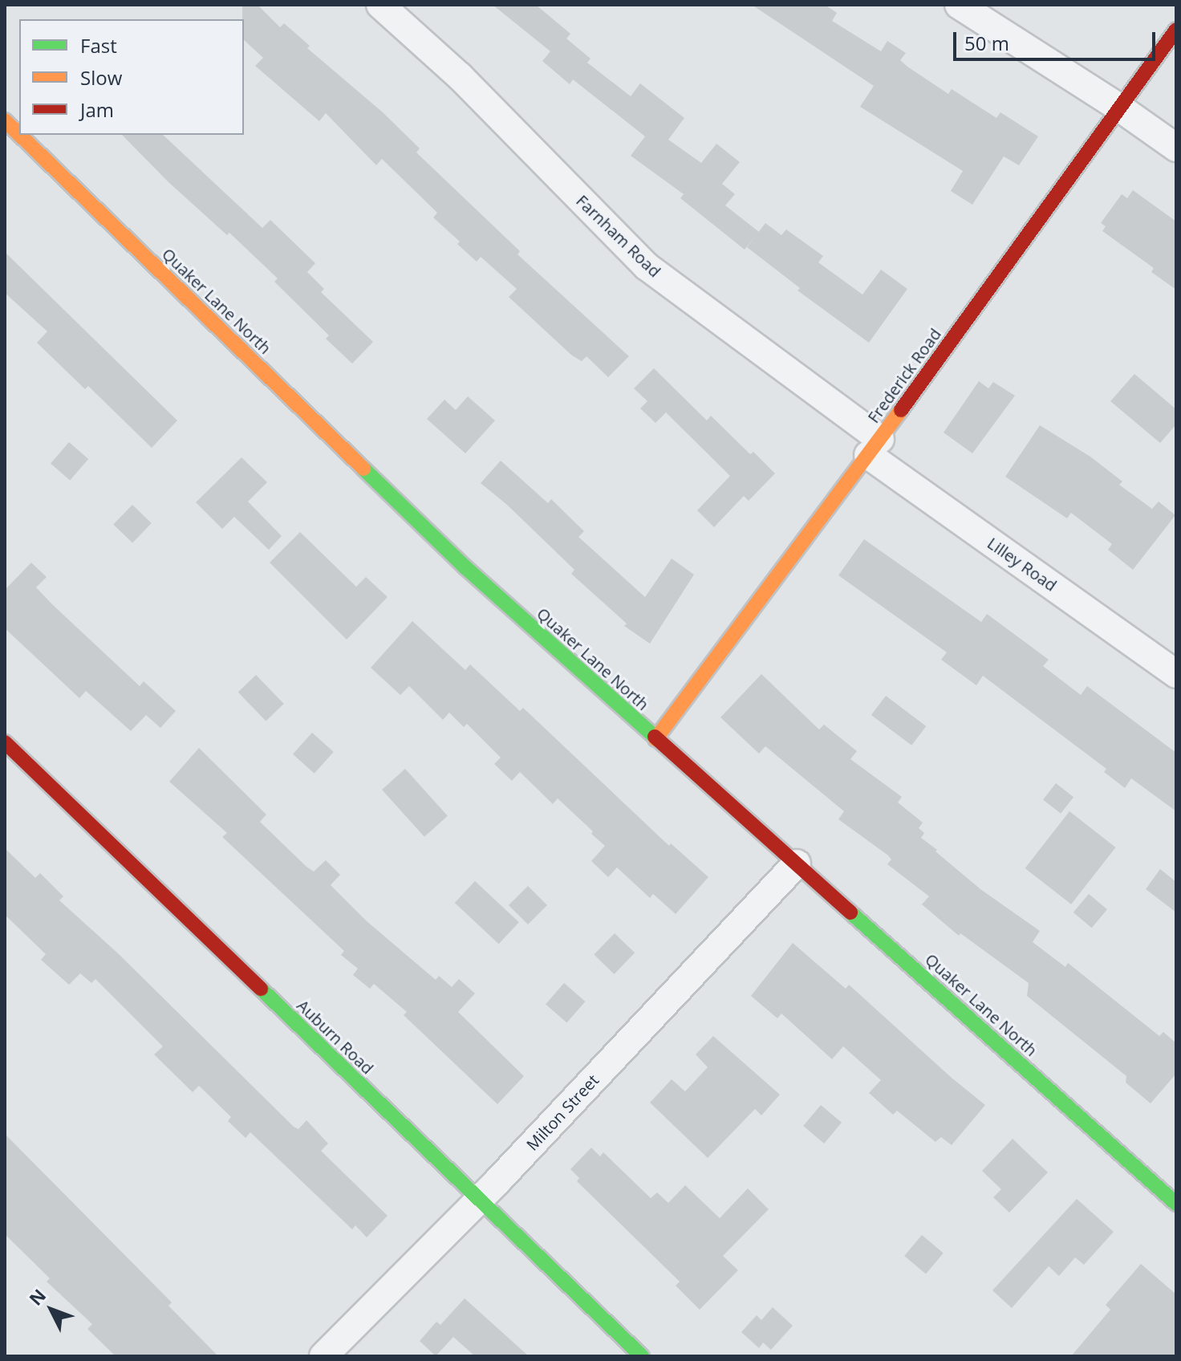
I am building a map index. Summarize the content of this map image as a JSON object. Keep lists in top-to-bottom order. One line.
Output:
{"streets":{"street":["Farnham Road","Quaker Lane North","Frederick Road","Lilley Road","Auburn Road","Milton Street"]},"crossings":[["Farnham Road","Frederick Road"],["Farnham Road","Lilley Road"],["Quaker Lane North","Frederick Road"],["Quaker Lane North","Milton Street"],["Frederick Road","Lilley Road"],["Auburn Road","Milton Street"]],"legend":["Fast","Slow","Jam"],"scale_bar":"50 m","north":"top left"}
